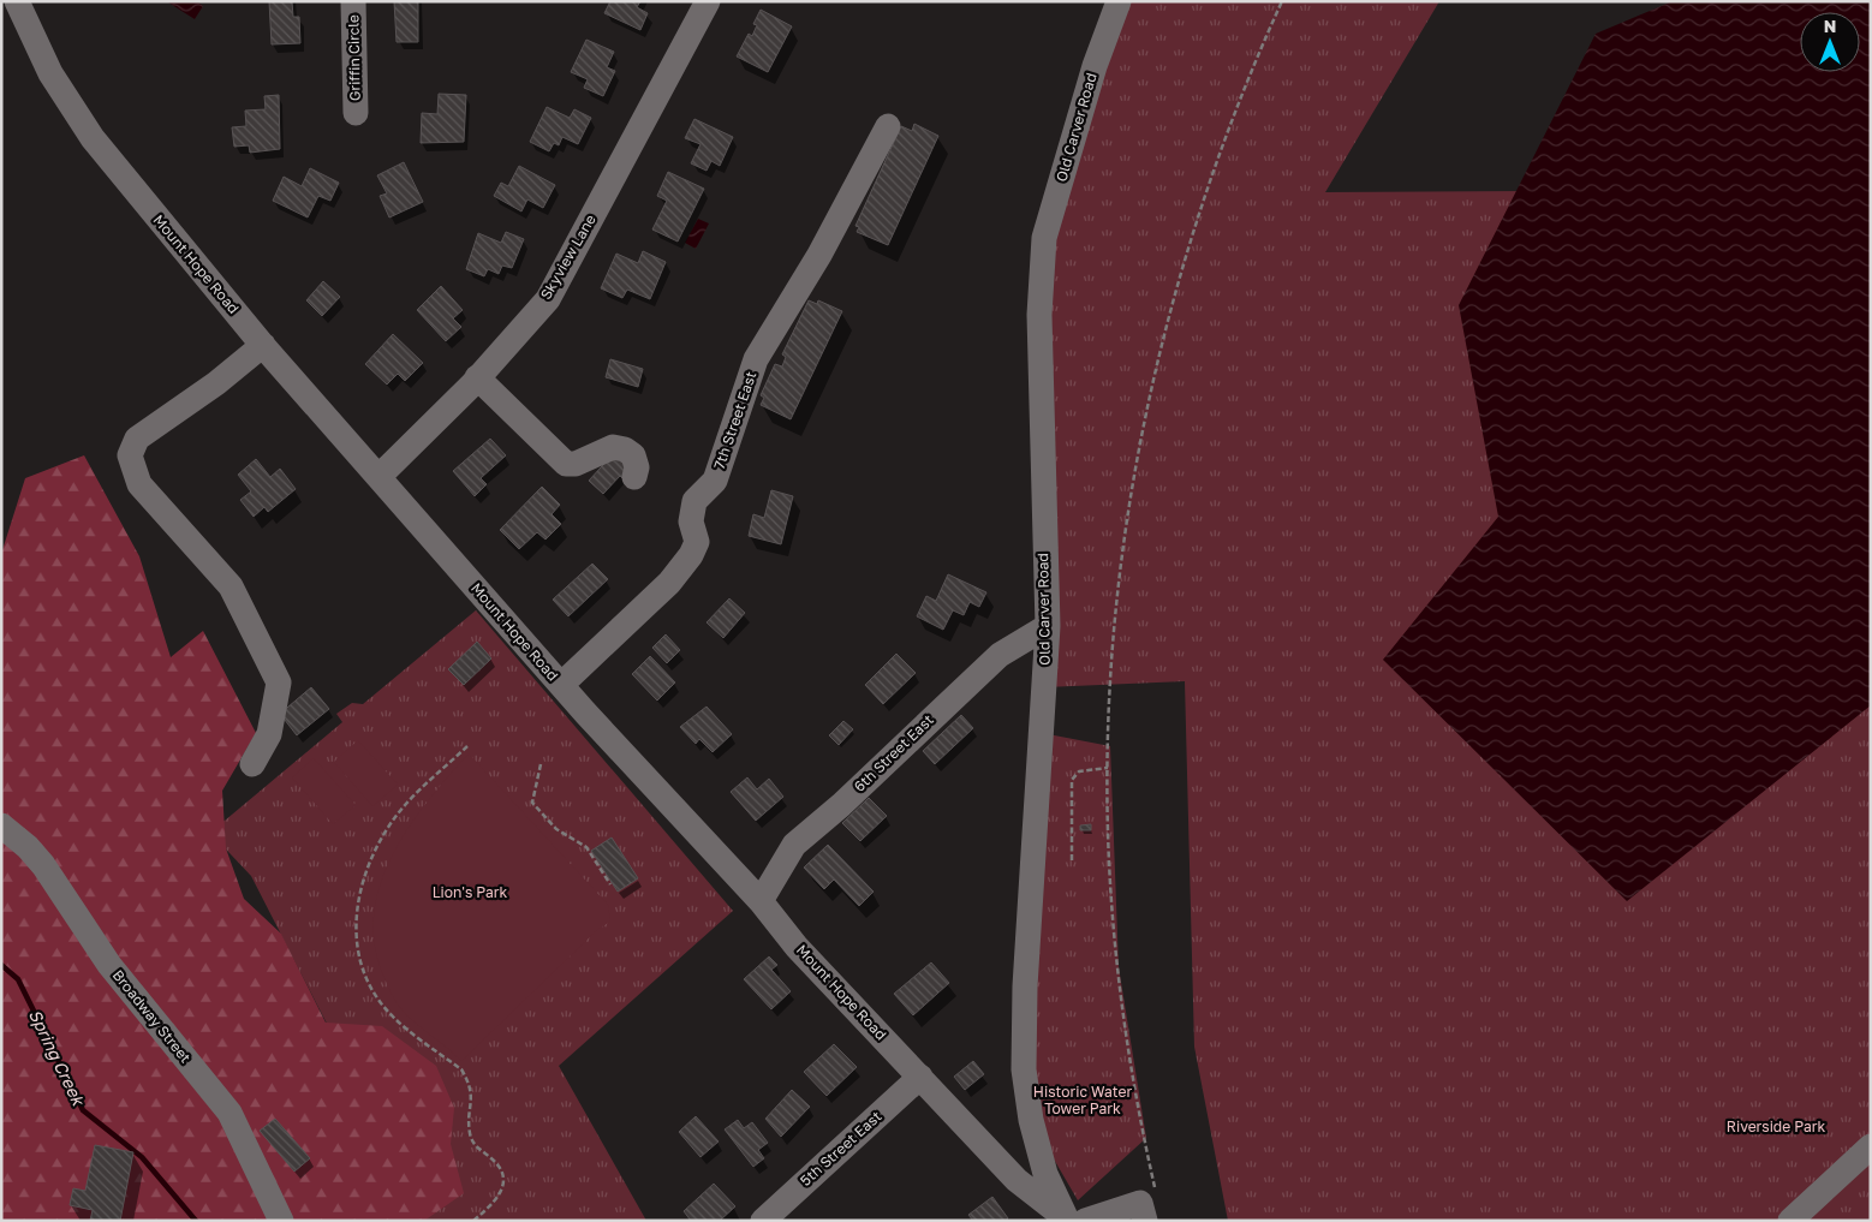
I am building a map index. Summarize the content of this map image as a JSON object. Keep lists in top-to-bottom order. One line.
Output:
{"streets":{"street":["Griffin Circle","Old Carver Road","Skyview Lane","Mount Hope Road","7th Street East","6th Street East","Broadway Street","5th Street East"]},"crossings":[["Old Carver Road","Mount Hope Road"],["Old Carver Road","6th Street East"],["Skyview Lane","Mount Hope Road"],["Mount Hope Road","7th Street East"],["Mount Hope Road","6th Street East"],["Mount Hope Road","5th Street East"]],"water":["Spring Creek"],"parks":["Lion's Park","Historic Water Tower Park","Riverside Park"],"north":"top"}
